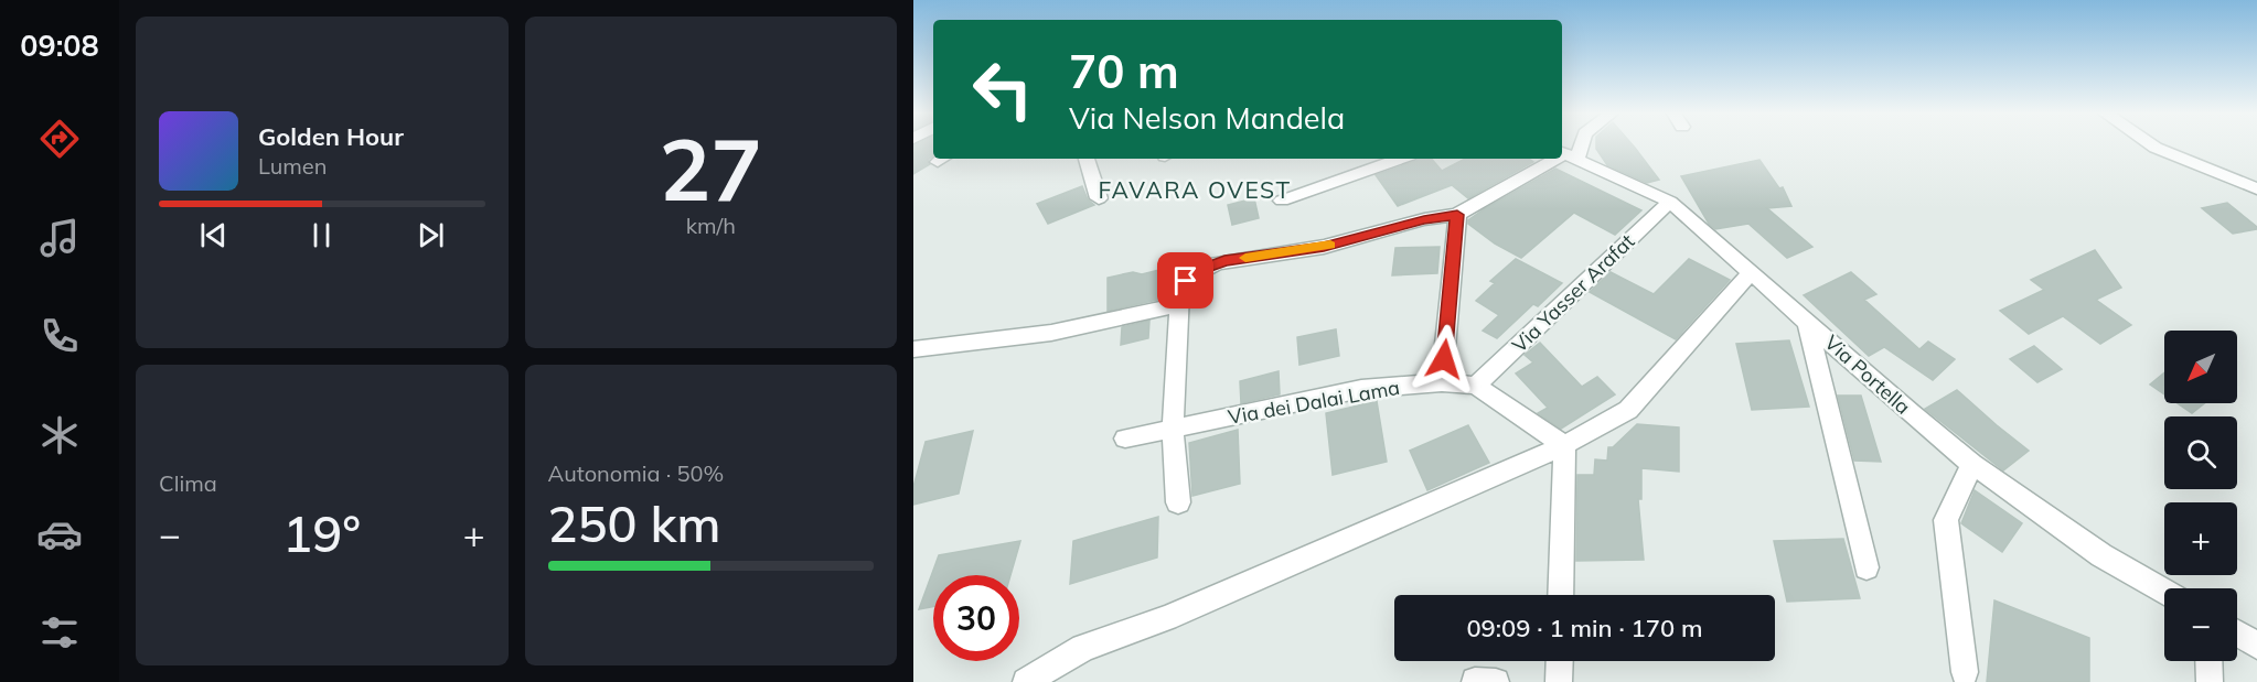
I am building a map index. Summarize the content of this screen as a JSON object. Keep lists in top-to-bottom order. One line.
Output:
{"streets":{"street":["Via Yasser Arafat","Via Portella","Via dei Dalai Lama"]},"crossings":[["Via Yasser Arafat","Via Portella"],["Via Yasser Arafat","Via dei Dalai Lama"]],"districts":["FAVARA OVEST"],"north":"bottom left","page":{"tabs":"09:08","tile":[["27","km/h"],"Clima",["Autonomia · 50%","250 km"]],"turn":["70 m","Via Nelson Mandela"],"song":["Golden Hour","Lumen"],"map_buttons":["+","−"],"heat":["−","19°","+"],"limit":"30","trip":"09:09 · 1 min · 170 m"}}
